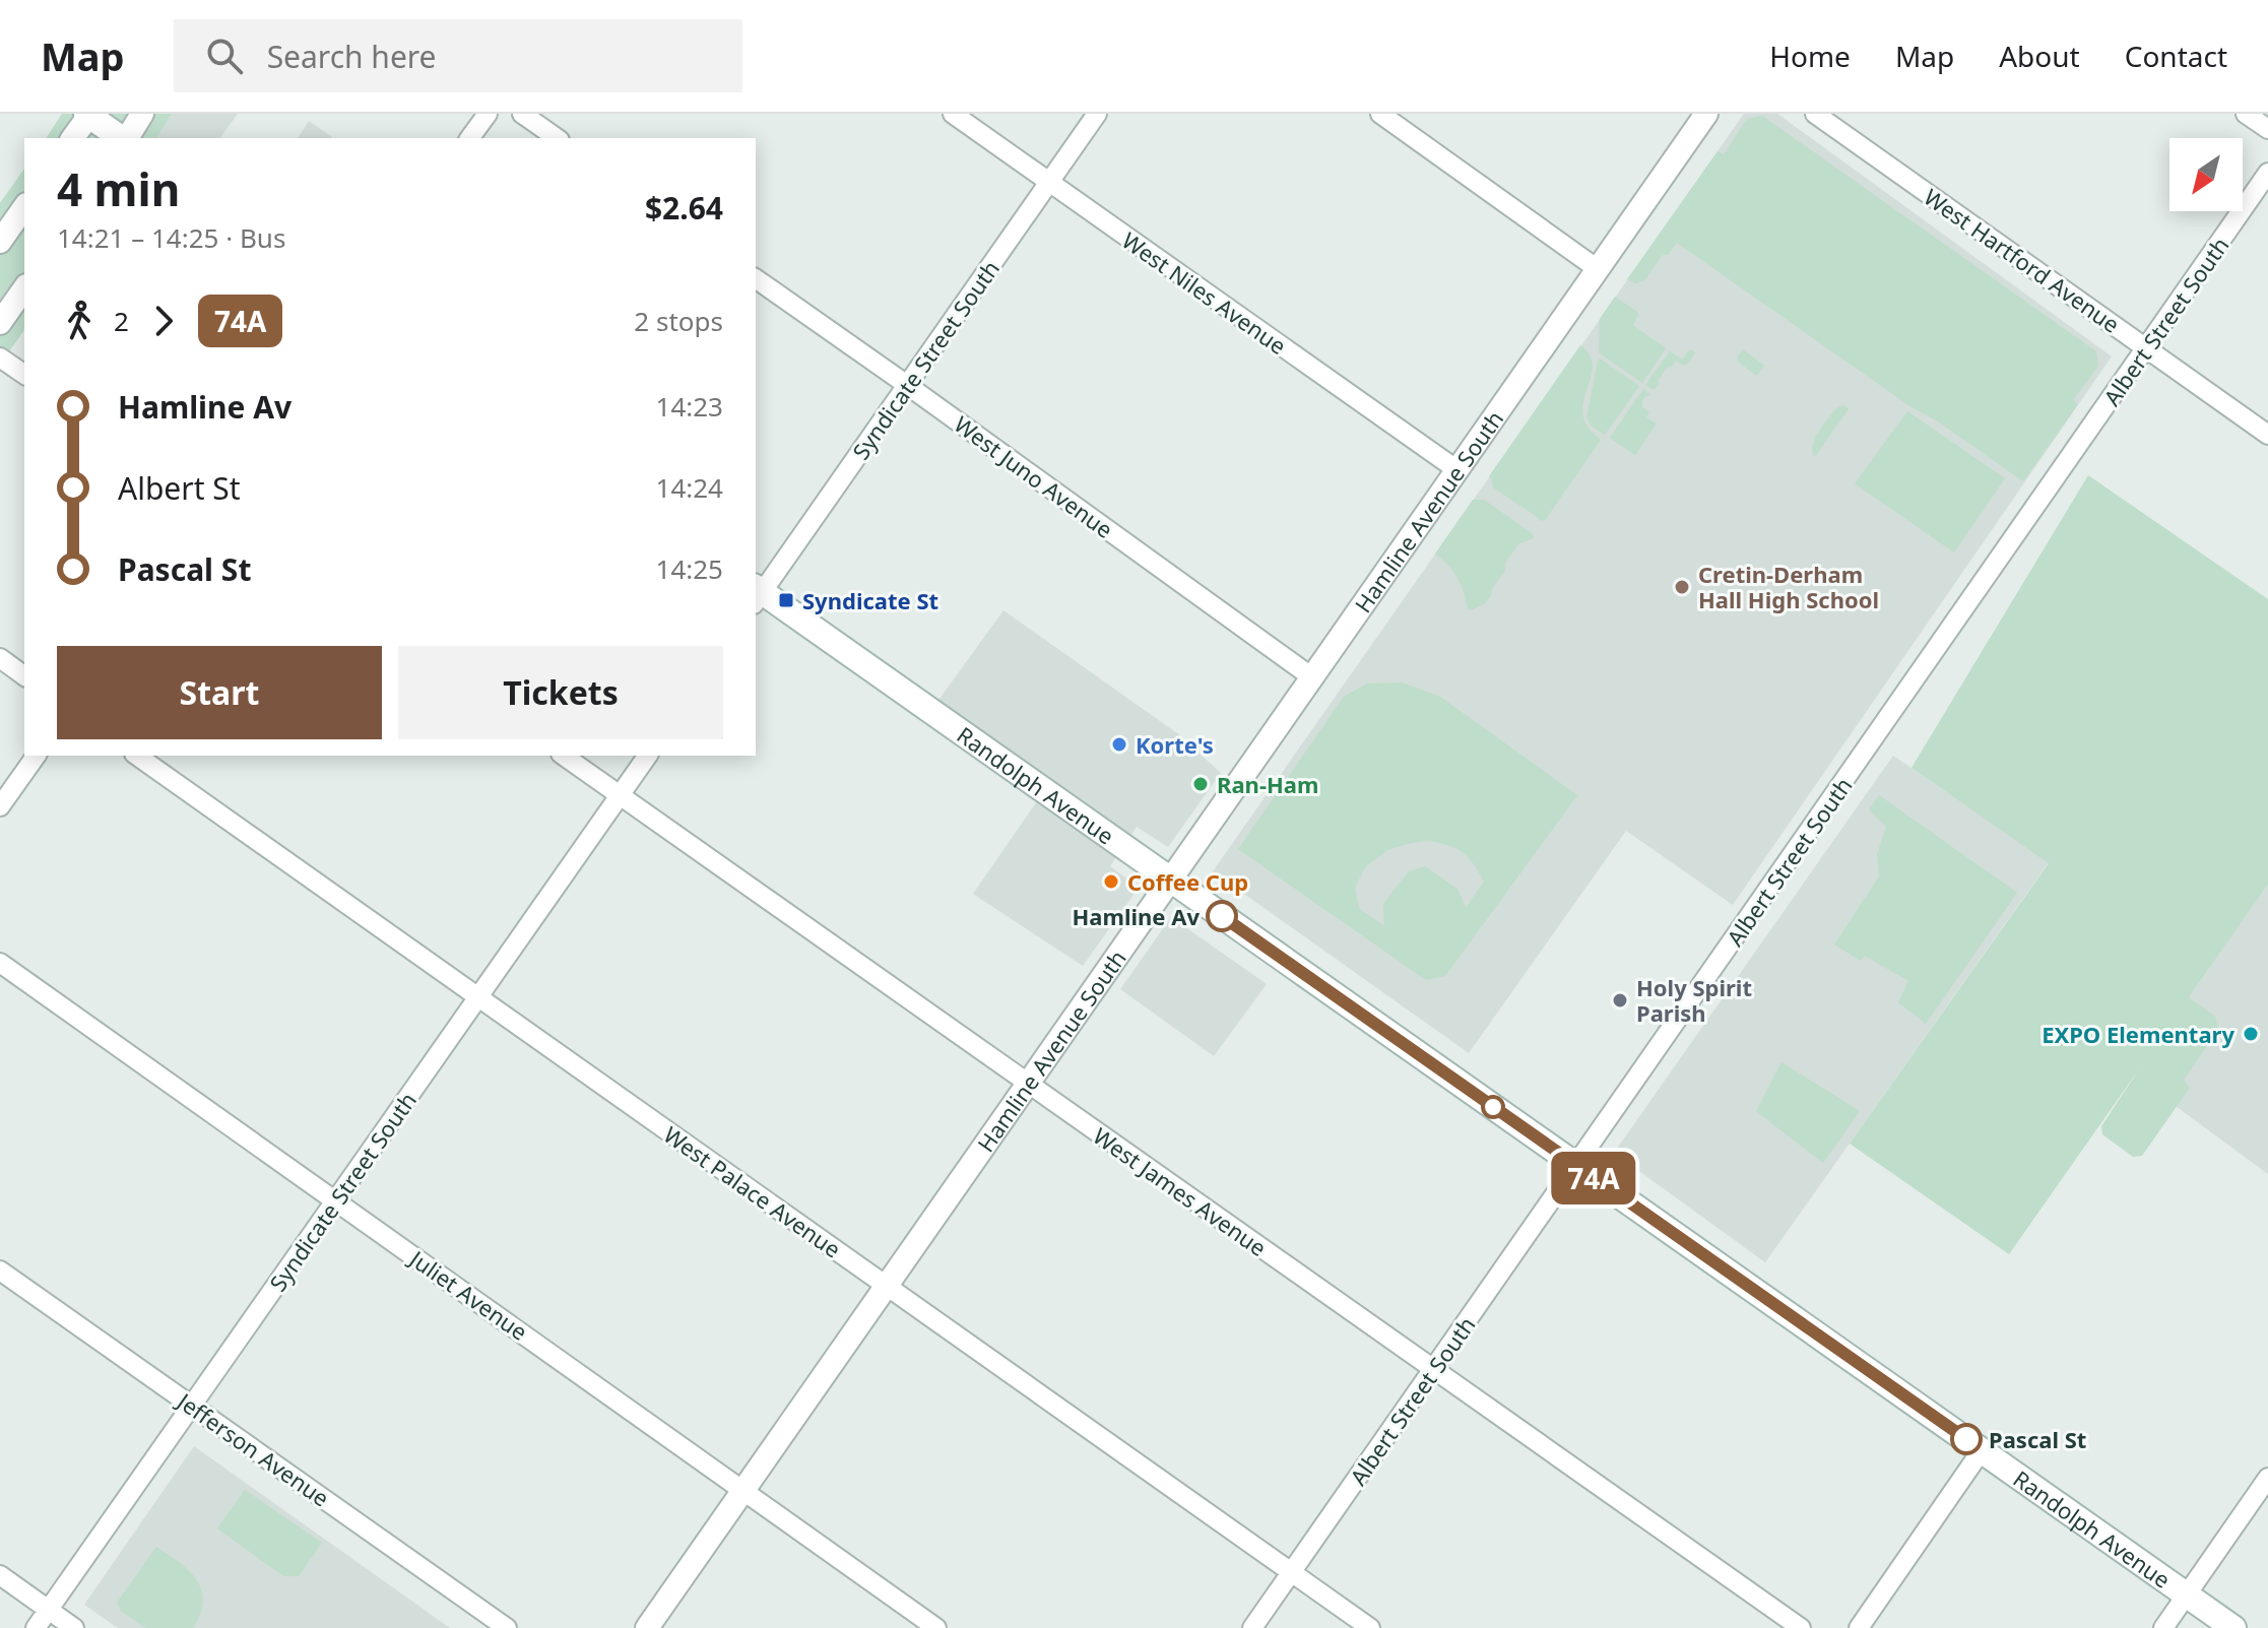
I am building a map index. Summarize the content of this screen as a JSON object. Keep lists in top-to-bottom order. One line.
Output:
{"streets":{"main road":["Randolph Avenue"],"street":["West Hartford Avenue","West Niles Avenue","Albert Street South","Syndicate Street South","West Juno Avenue","Hamline Avenue South","West Palace Avenue","West James Avenue","Juliet Avenue","Jefferson Avenue"]},"crossings":[["West Hartford Avenue","Albert Street South"],["West Niles Avenue","Syndicate Street South"],["West Niles Avenue","Hamline Avenue South"],["Albert Street South","Randolph Avenue"],["Albert Street South","West Palace Avenue"],["Albert Street South","West James Avenue"],["Syndicate Street South","West Juno Avenue"],["Syndicate Street South","Randolph Avenue"],["Syndicate Street South","West Palace Avenue"],["Syndicate Street South","West James Avenue"],["Syndicate Street South","Juliet Avenue"],["Syndicate Street South","Jefferson Avenue"],["West Juno Avenue","Hamline Avenue South"],["Hamline Avenue South","Randolph Avenue"],["Hamline Avenue South","West Palace Avenue"],["Hamline Avenue South","West James Avenue"],["Hamline Avenue South","Juliet Avenue"]],"places":{"other":["Cretin-Derham Hall High School","Korte's","Ran-Ham","Coffee Cup","Hamline Av","Holy Spirit Parish","EXPO Elementary","Pascal St"],"transit":["Syndicate St"]},"lines":["bus line 74A"],"north":"bottom left","page":{"header":"Map","search":"Search here","nav":["Home","Map","About","Contact"],"on_map":"74A","heading":["4 min","14:21 – 14:25 · Bus","$2.64"],"legs":["2","74A","2 stops"],"list":[{"name":"Hamline Av","value":"14:23"},{"name":"Albert St","value":"14:24"},{"name":"Pascal St","value":"14:25"}],"buttons":["Start","Tickets"]}}
